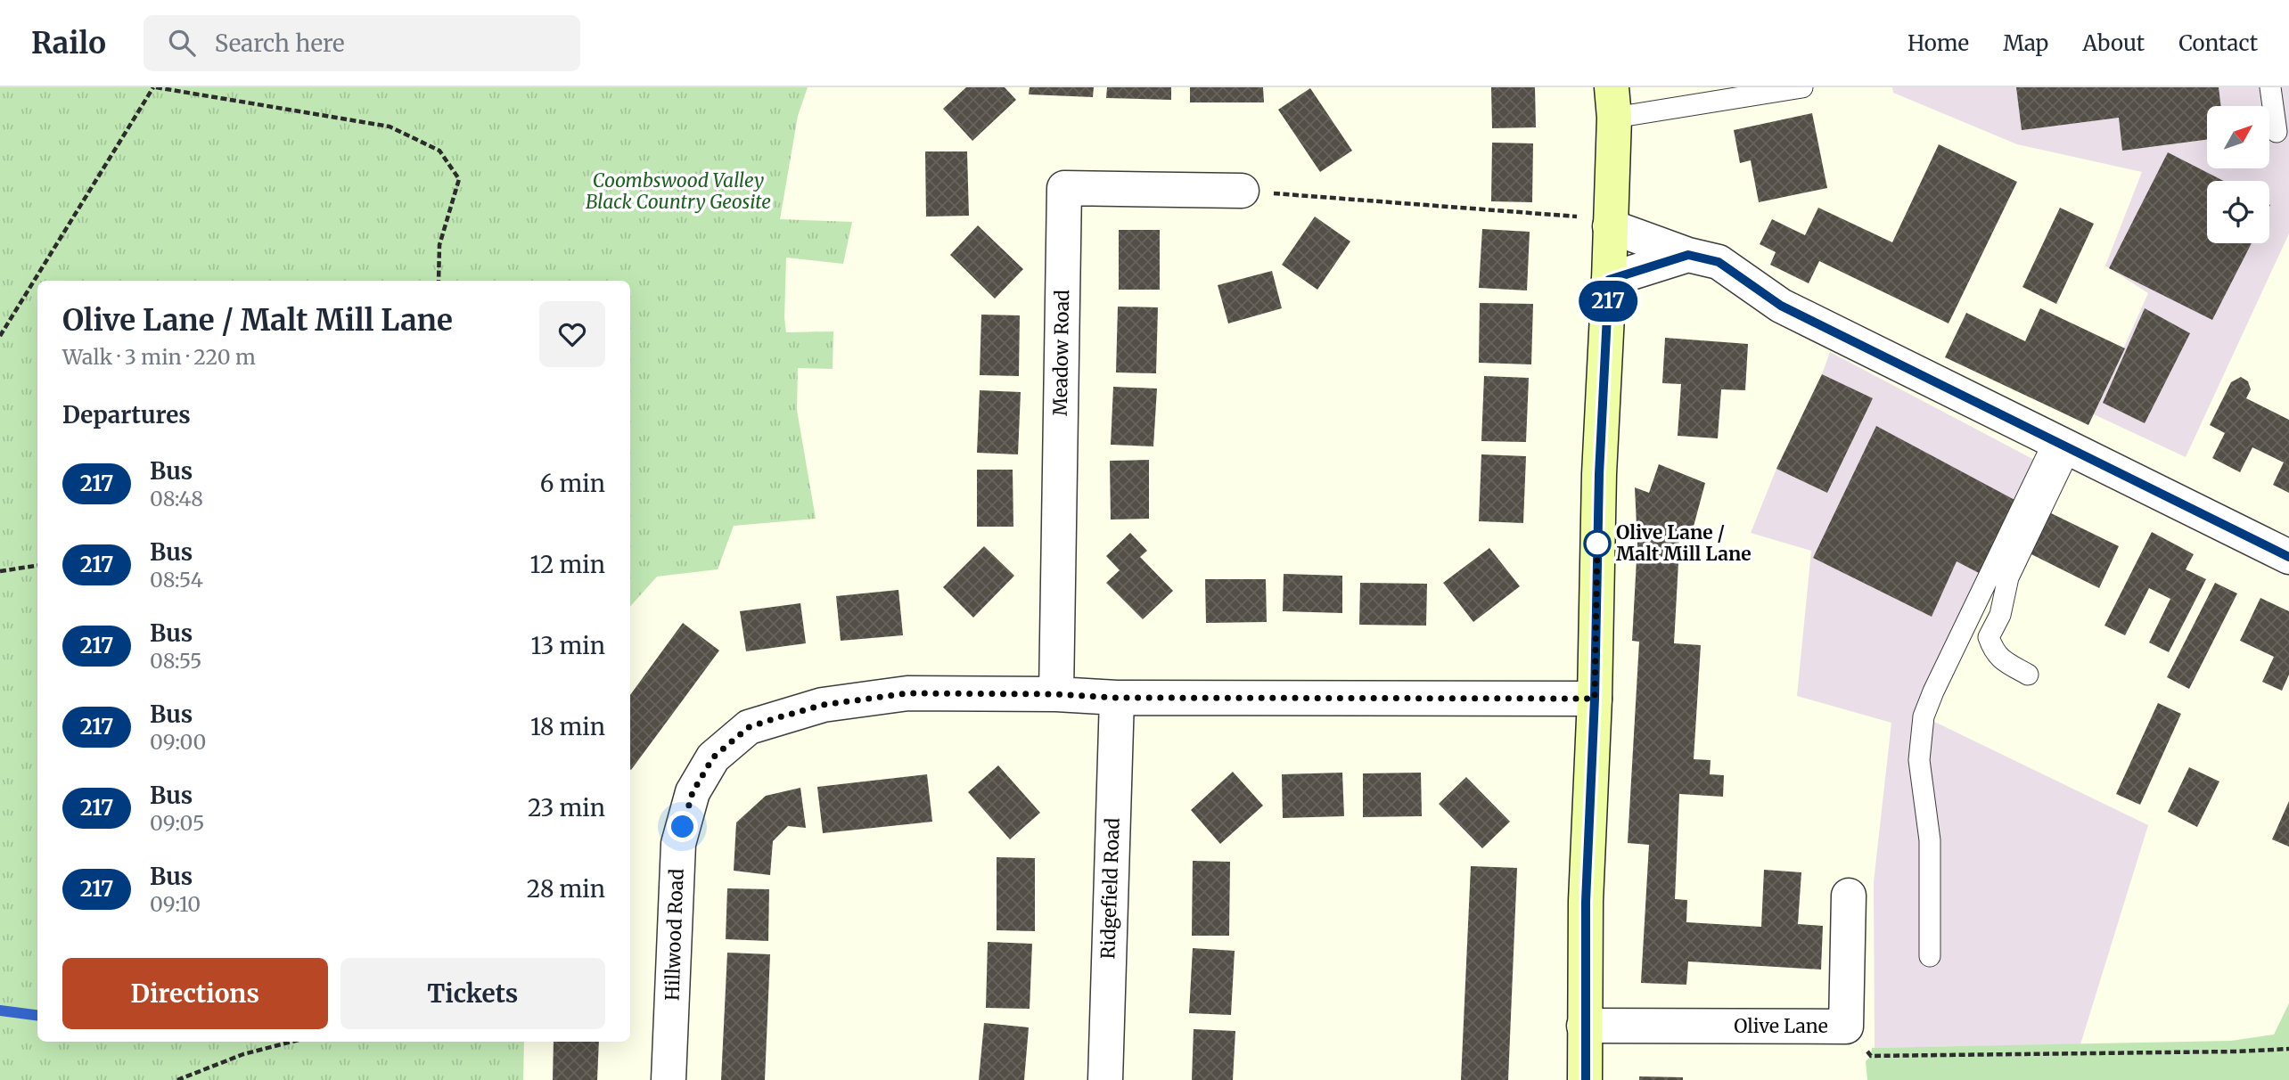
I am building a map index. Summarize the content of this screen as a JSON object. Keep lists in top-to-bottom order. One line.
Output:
{"streets":{"street":["Meadow Road","Ridgefield Road","Hillwood Road","Olive Lane"]},"crossings":[["Meadow Road","Hillwood Road"],["Ridgefield Road","Hillwood Road"]],"parks":["Coombswood Valley Black Country Geosite"],"places":["Olive Lane / Malt Mill Lane"],"lines":["bus line 217"],"north":"top right","page":{"header":"Railo","search":"Search here","nav":["Home","Map","About","Contact"],"on_map":"217","heading":[["Olive Lane / Malt Mill Lane","Walk · 3 min · 220 m"],"Departures"],"list":[{"mark":"217","name":"Bus","note":"08:48","value":"6 min"},{"mark":"217","name":"Bus","note":"08:54","value":"12 min"},{"mark":"217","name":"Bus","note":"08:55","value":"13 min"},{"mark":"217","name":"Bus","note":"09:00","value":"18 min"},{"mark":"217","name":"Bus","note":"09:05","value":"23 min"},{"mark":"217","name":"Bus","note":"09:10","value":"28 min"}],"buttons":["Directions","Tickets"]}}
